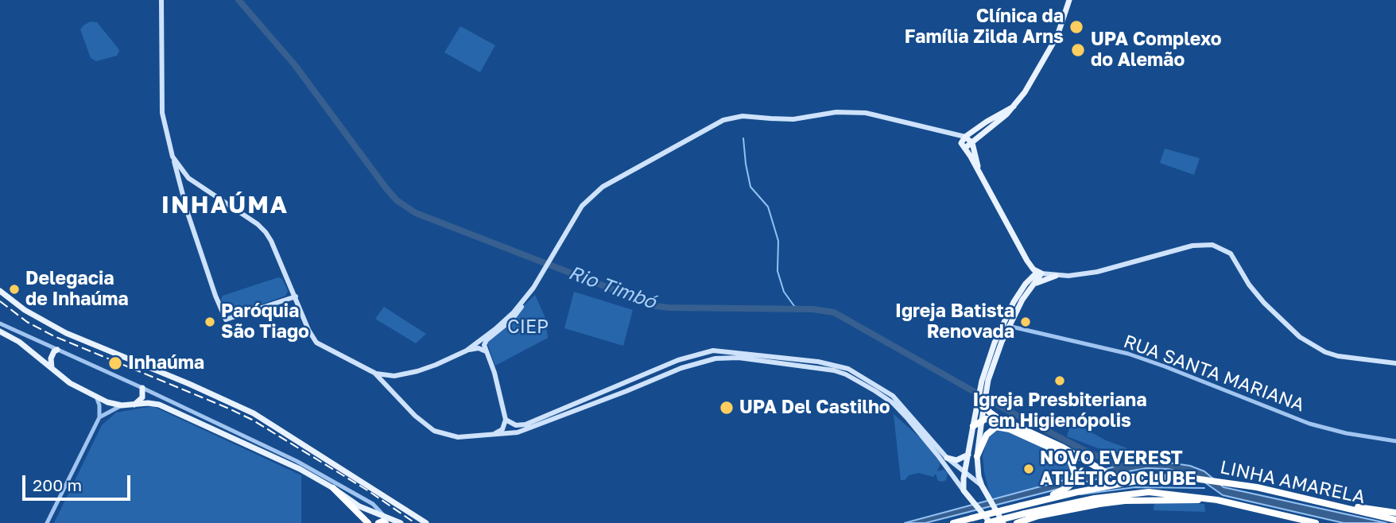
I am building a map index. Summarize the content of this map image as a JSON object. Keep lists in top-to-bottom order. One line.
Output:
{"streets":{"highway":["LINHA AMARELA"],"street":["RUA SANTA MARIANA"]},"districts":["INHAÚMA"],"water":["Rio Timbó"],"parks":["CIEP"],"places":["Clínica da Família Zilda Arns","UPA Complexo do Alemão","Delegacia de Inhaúma","Paróquia São Tiago","Igreja Batista Renovada","Inhaúma","Igreja Presbiteriana em Higienópolis","UPA Del Castilho","NOVO EVEREST ATLÉTICO CLUBE"],"scale_bar":"200 m"}
